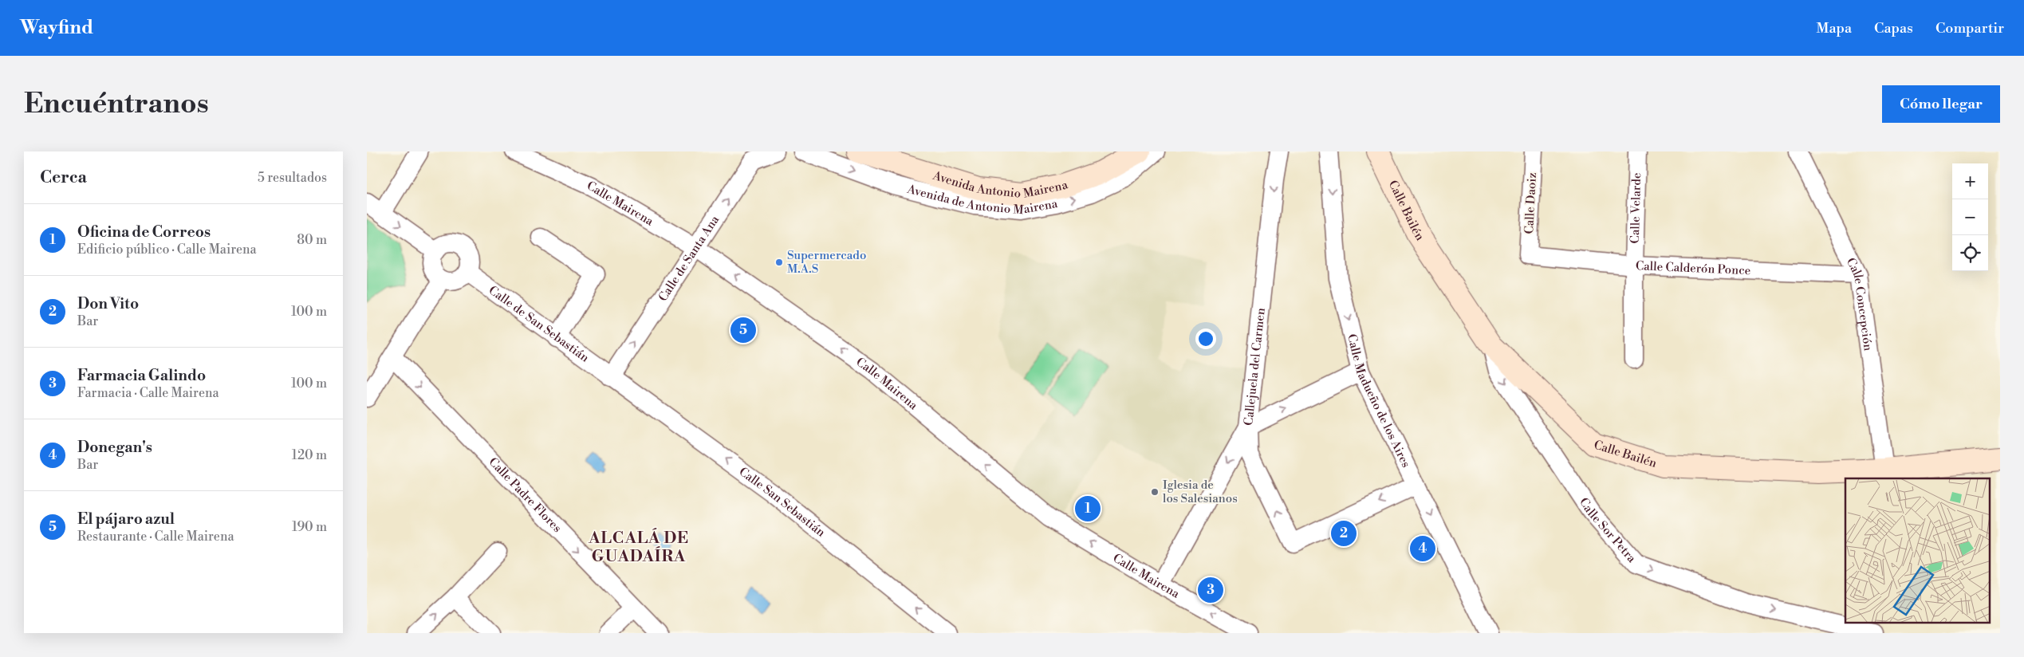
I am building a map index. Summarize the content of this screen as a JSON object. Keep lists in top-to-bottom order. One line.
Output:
{"streets":{"main road":["Avenida Antonio Mairena","Calle Bailén"],"street":["Avenida de Antonio Mairena","Calle Mairena","Calle Daoiz","Calle Velarde","Calle de Santa Ana","Calle Calderón Ponce","Calle Concepción","Calle de San Sebastián","Callejuela del Carmen","Calle Madueño de los Aires","Calle Padre Flores","Calle San Sebastián","Calle Sor Petra"]},"crossings":[["Calle Mairena","Calle de Santa Ana"],["Calle Mairena","Callejuela del Carmen"],["Calle Daoiz","Calle Calderón Ponce"],["Calle Velarde","Calle Calderón Ponce"],["Calle Bailén","Calle Concepción"],["Calle Bailén","Calle Sor Petra"],["Calle de Santa Ana","Calle de San Sebastián"],["Calle de Santa Ana","Calle San Sebastián"],["Calle Calderón Ponce","Calle Concepción"],["Calle de San Sebastián","Calle San Sebastián"]],"one_way":["Avenida de Antonio Mairena","Calle Mairena","Calle de Santa Ana","Callejuela del Carmen","Calle Madueño de los Aires","Calle Padre Flores","Calle San Sebastián","Calle Sor Petra"],"districts":["ALCALÁ DE GUADAÍRA"],"places":["Supermercado M.A.S","Iglesia de los Salesianos"],"page":{"header":"Wayfind","nav":["Mapa","Capas","Compartir"],"buttons":"Cómo llegar","title":"Encuéntranos","heading":["Cerca","5 resultados"],"map_buttons":["+","−"],"list":[{"mark":"1","name":"Oficina de Correos","note":"Edificio público · Calle Mairena","value":"80 m"},{"mark":"2","name":"Don Vito","note":"Bar","value":"100 m"},{"mark":"3","name":"Farmacia Galindo","note":"Farmacia · Calle Mairena","value":"100 m"},{"mark":"4","name":"Donegan's","note":"Bar","value":"120 m"},{"mark":"5","name":"El pájaro azul","note":"Restaurante · Calle Mairena","value":"190 m"}],"pins":["5","1","2","4","3"]}}
